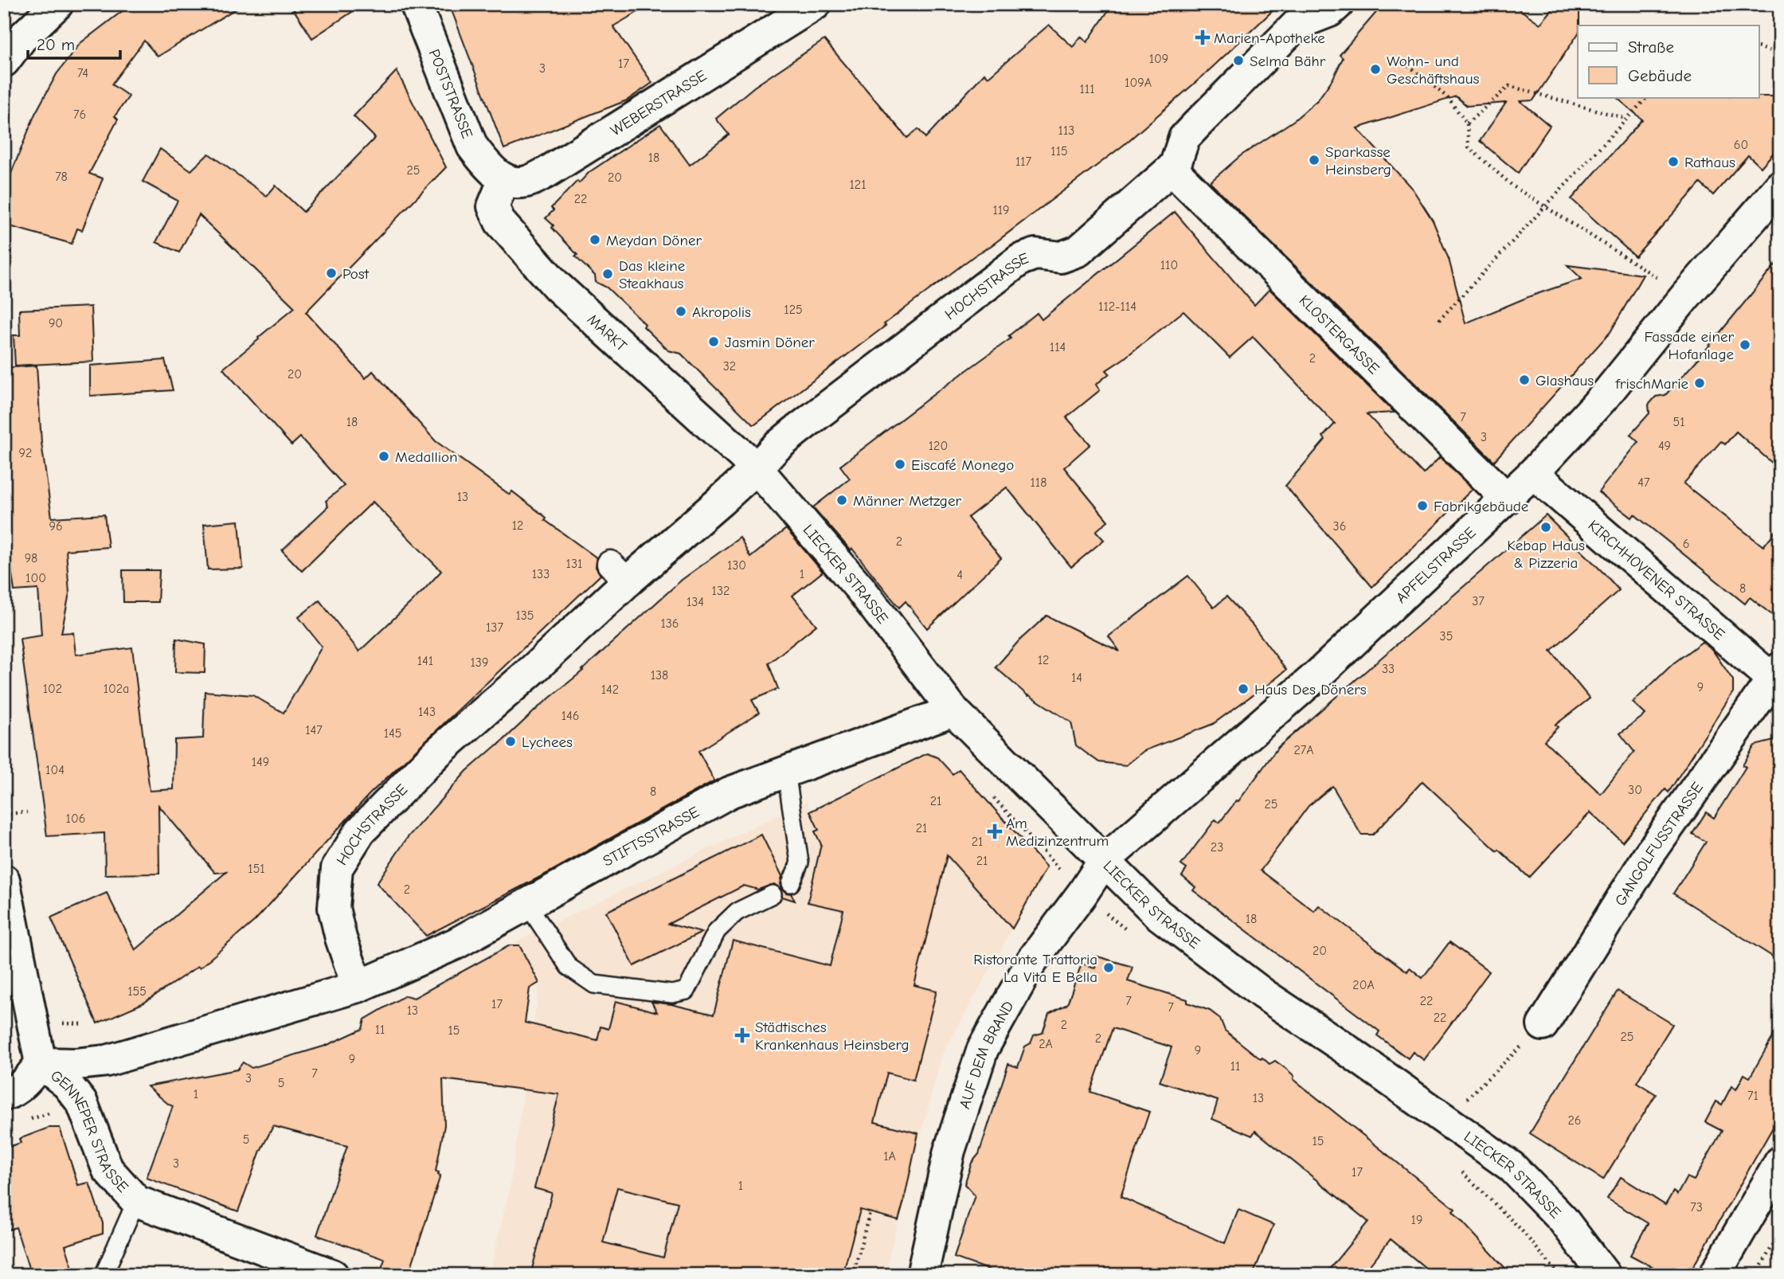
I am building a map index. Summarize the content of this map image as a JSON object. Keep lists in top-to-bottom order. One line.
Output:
{"streets":{"street":["POSTSTRASSE","WEBERSTRASSE","HOCHSTRASSE","MARKT","KLOSTERGASSE","APFELSTRASSE","LIECKER STRASSE","KIRCHHOVENER STRASSE","STIFTSSTRASSE","GANGOLFUSSTRASSE","AUF DEM BRAND","GENNEPER STRASSE"]},"crossings":[["POSTSTRASSE","WEBERSTRASSE"],["POSTSTRASSE","MARKT"],["WEBERSTRASSE","MARKT"],["HOCHSTRASSE","MARKT"],["HOCHSTRASSE","KLOSTERGASSE"],["HOCHSTRASSE","LIECKER STRASSE"],["HOCHSTRASSE","STIFTSSTRASSE"],["MARKT","LIECKER STRASSE"],["KLOSTERGASSE","APFELSTRASSE"],["APFELSTRASSE","LIECKER STRASSE"],["APFELSTRASSE","KIRCHHOVENER STRASSE"],["APFELSTRASSE","AUF DEM BRAND"],["LIECKER STRASSE","STIFTSSTRASSE"],["LIECKER STRASSE","AUF DEM BRAND"],["KIRCHHOVENER STRASSE","GANGOLFUSSTRASSE"]],"places":{"health":["Marien-Apotheke","Am Medizinzentrum","Städtisches Krankenhaus Heinsberg"],"other":["Selma Bähr","Wohn- und Geschäftshaus","Sparkasse Heinsberg","Rathaus","Meydan Döner","Post","Das kleine Steakhaus","Akropolis","Jasmin Döner","Fassade einer Hofanlage","Glashaus","frischMarie","Medallion","Eiscafé Monego","Männer Metzger","Fabrikgebäude","Kebap Haus & Pizzeria","Haus Des Döners","Lychees","Ristorante Trattoria La Vita E Bella"]},"house_numbers":["109","17","3","74","109A","111","76","113","60","115","18","117","25","78","20","121","22","119","110","112-114","125","90","114","2","32","20","7","18","51","3","120","49","92","118","47","13","12","96","36","2","6","98","131","130","133","1","4","100","8","132","37","134","135","136","137","35","12","141","139","33","138","14","9","102","102a","142","143","146","147","145","27A","149","104","30","8","21","25","106","21","21","23","21","151","2","18","20","20A","155","7","22","17","7","13","22","2","11","15","25","2","2A","9","9","11","7","3","5","1","71","13","26","5","15","1A","3","17","1","73","19"],"legend":["Straße","Gebäude"],"scale_bar":"20 m"}
